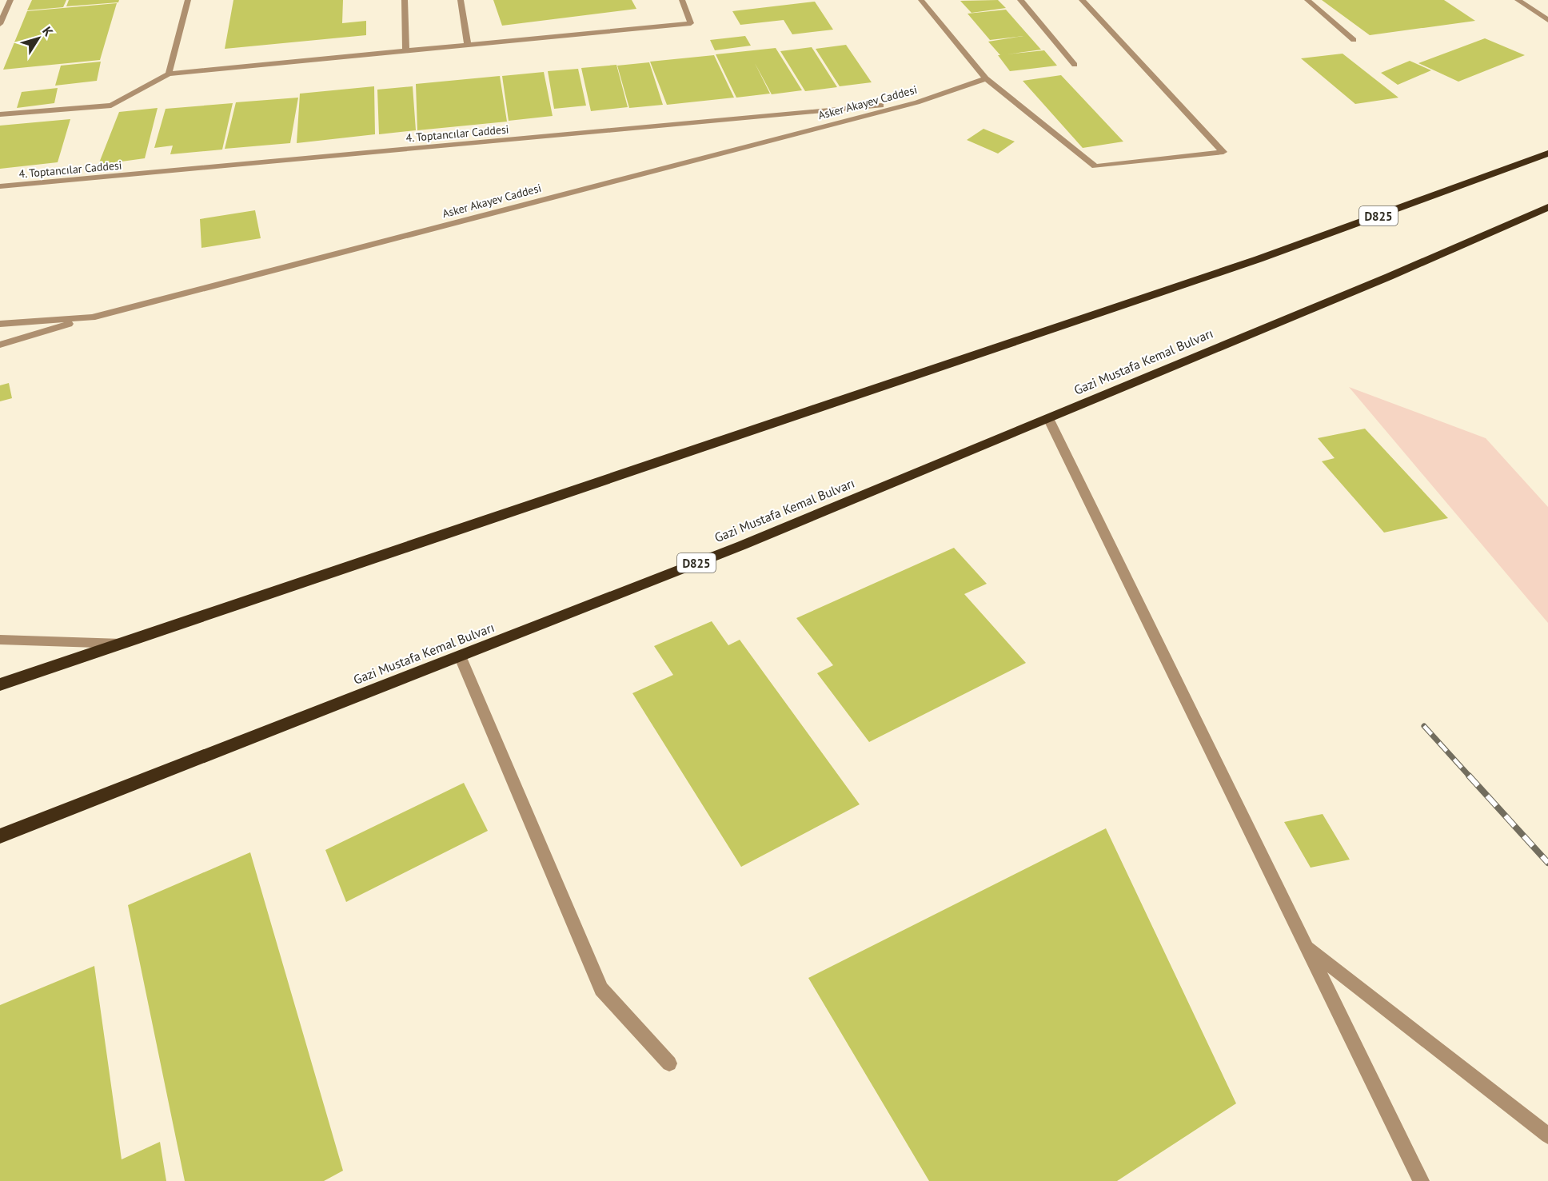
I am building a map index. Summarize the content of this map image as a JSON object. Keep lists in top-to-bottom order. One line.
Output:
{"streets":{"highway":["D825","Gazi Mustafa Kemal Bulvarı"],"street":["Asker Akayev Caddesi","4. Toptancılar Caddesi"]},"crossings":[["Asker Akayev Caddesi","4. Toptancılar Caddesi"]],"north":"top right"}
